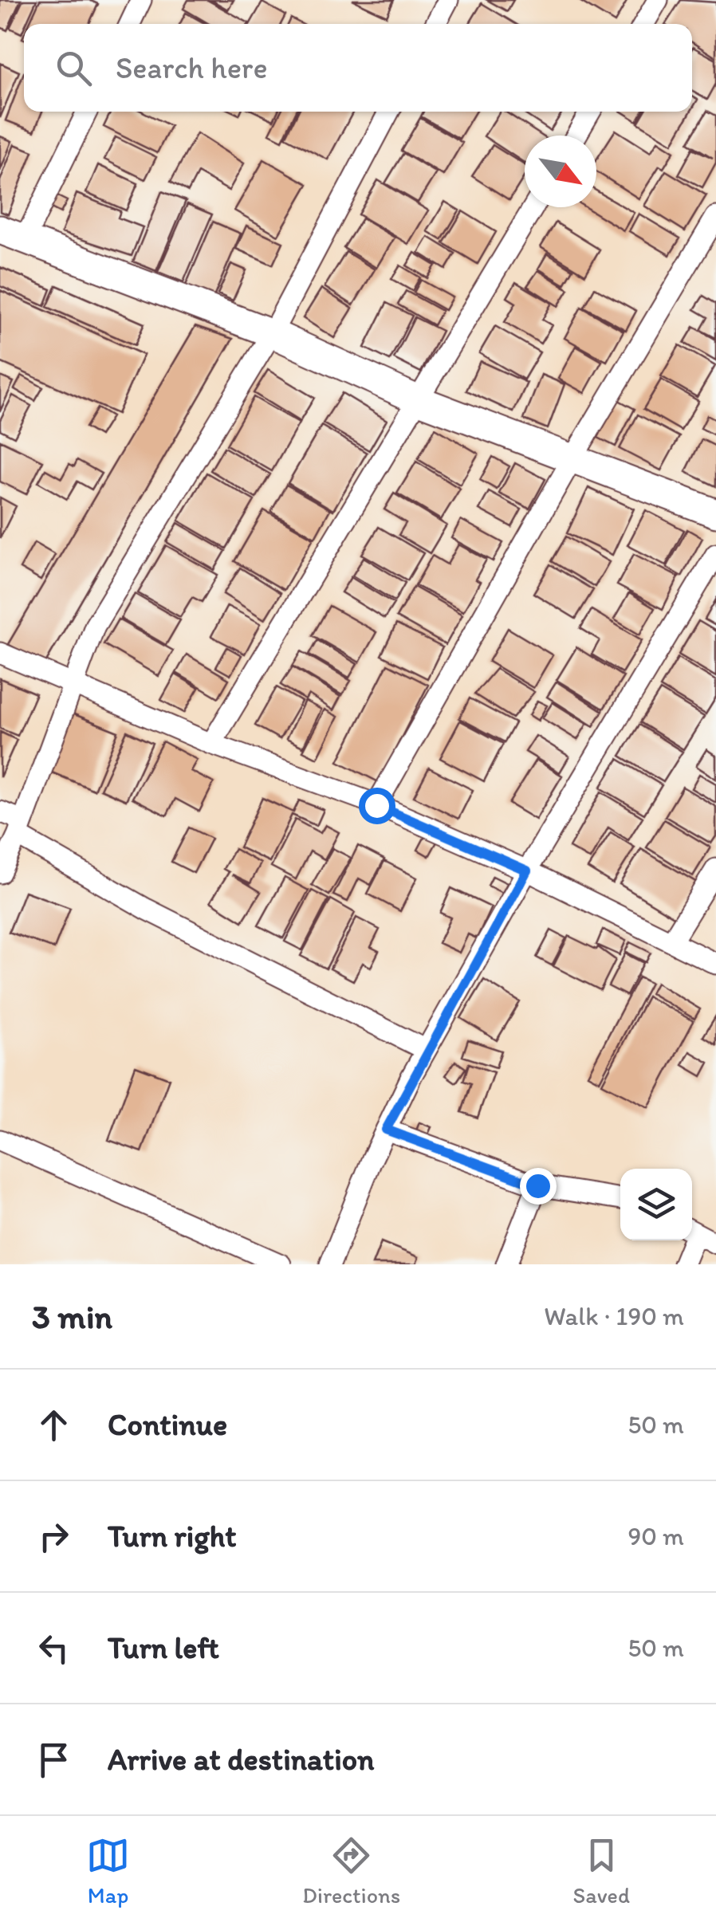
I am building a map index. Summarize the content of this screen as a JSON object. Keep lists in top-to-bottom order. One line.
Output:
{"north":"bottom right","page":{"search":"Search here","heading":["3 min","Walk · 190 m"],"list":[["Continue","50 m"],["Turn right","90 m"],["Turn left","50 m"],"Arrive at destination"],"nav":["Map","Directions","Saved"]}}
